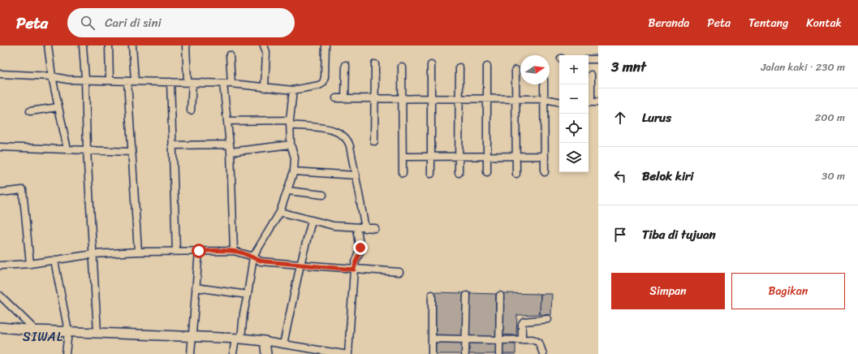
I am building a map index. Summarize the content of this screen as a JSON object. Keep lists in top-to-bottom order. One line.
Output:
{"districts":["SIWAL"],"north":"right","page":{"header":"Peta","search":"Cari di sini","nav":["Beranda","Peta","Tentang","Kontak"],"heading":["3 mnt","Jalan kaki · 230 m"],"map_buttons":["+","−"],"list":[["Lurus","200 m"],["Belok kiri","30 m"],"Tiba di tujuan"],"buttons":["Simpan","Bagikan"]}}
